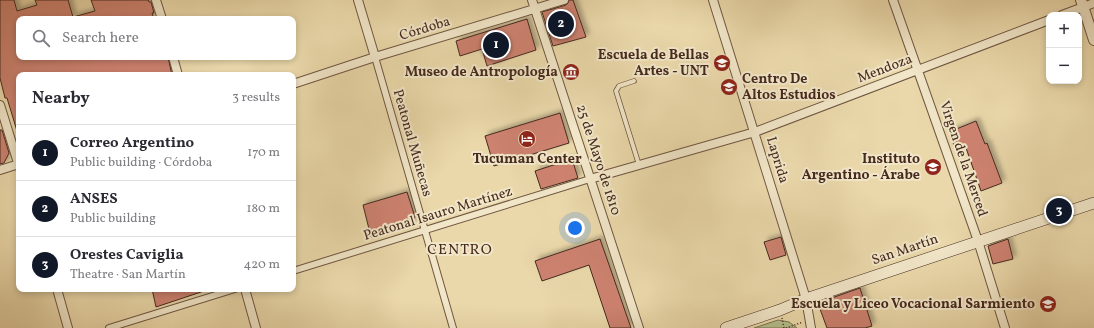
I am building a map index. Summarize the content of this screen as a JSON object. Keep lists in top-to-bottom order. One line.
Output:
{"streets":{"main road":["San Martín"],"street":["Córdoba","Mendoza","Peatonal Muñecas","Virgen de la Merced","25 de Mayo de 1810","Laprida","Peatonal Isauro Martínez"]},"crossings":[["Córdoba","Peatonal Muñecas"],["Córdoba","25 de Mayo de 1810"],["Mendoza","Virgen de la Merced"],["Mendoza","25 de Mayo de 1810"],["Mendoza","Laprida"],["Mendoza","Peatonal Isauro Martínez"],["Peatonal Muñecas","Peatonal Isauro Martínez"],["Virgen de la Merced","San Martín"],["25 de Mayo de 1810","Peatonal Isauro Martínez"],["Laprida","San Martín"]],"districts":["CENTRO"],"places":{"school or university":["Escuela de Bellas Artes - UNT","Centro De Altos Estudios","Instituto Argentino - Árabe","Escuela y Liceo Vocacional Sarmiento"],"museum":["Museo de Antropología"],"hotel":["Tucuman Center"]},"page":{"pins":["2","1","3"],"map_buttons":["+","−"],"search":"Search here","heading":["Nearby","3 results"],"list":[{"mark":"1","name":"Correo Argentino","note":"Public building · Córdoba","value":"170 m"},{"mark":"2","name":"ANSES","note":"Public building","value":"180 m"},{"mark":"3","name":"Orestes Caviglia","note":"Theatre · San Martín","value":"420 m"}]}}
